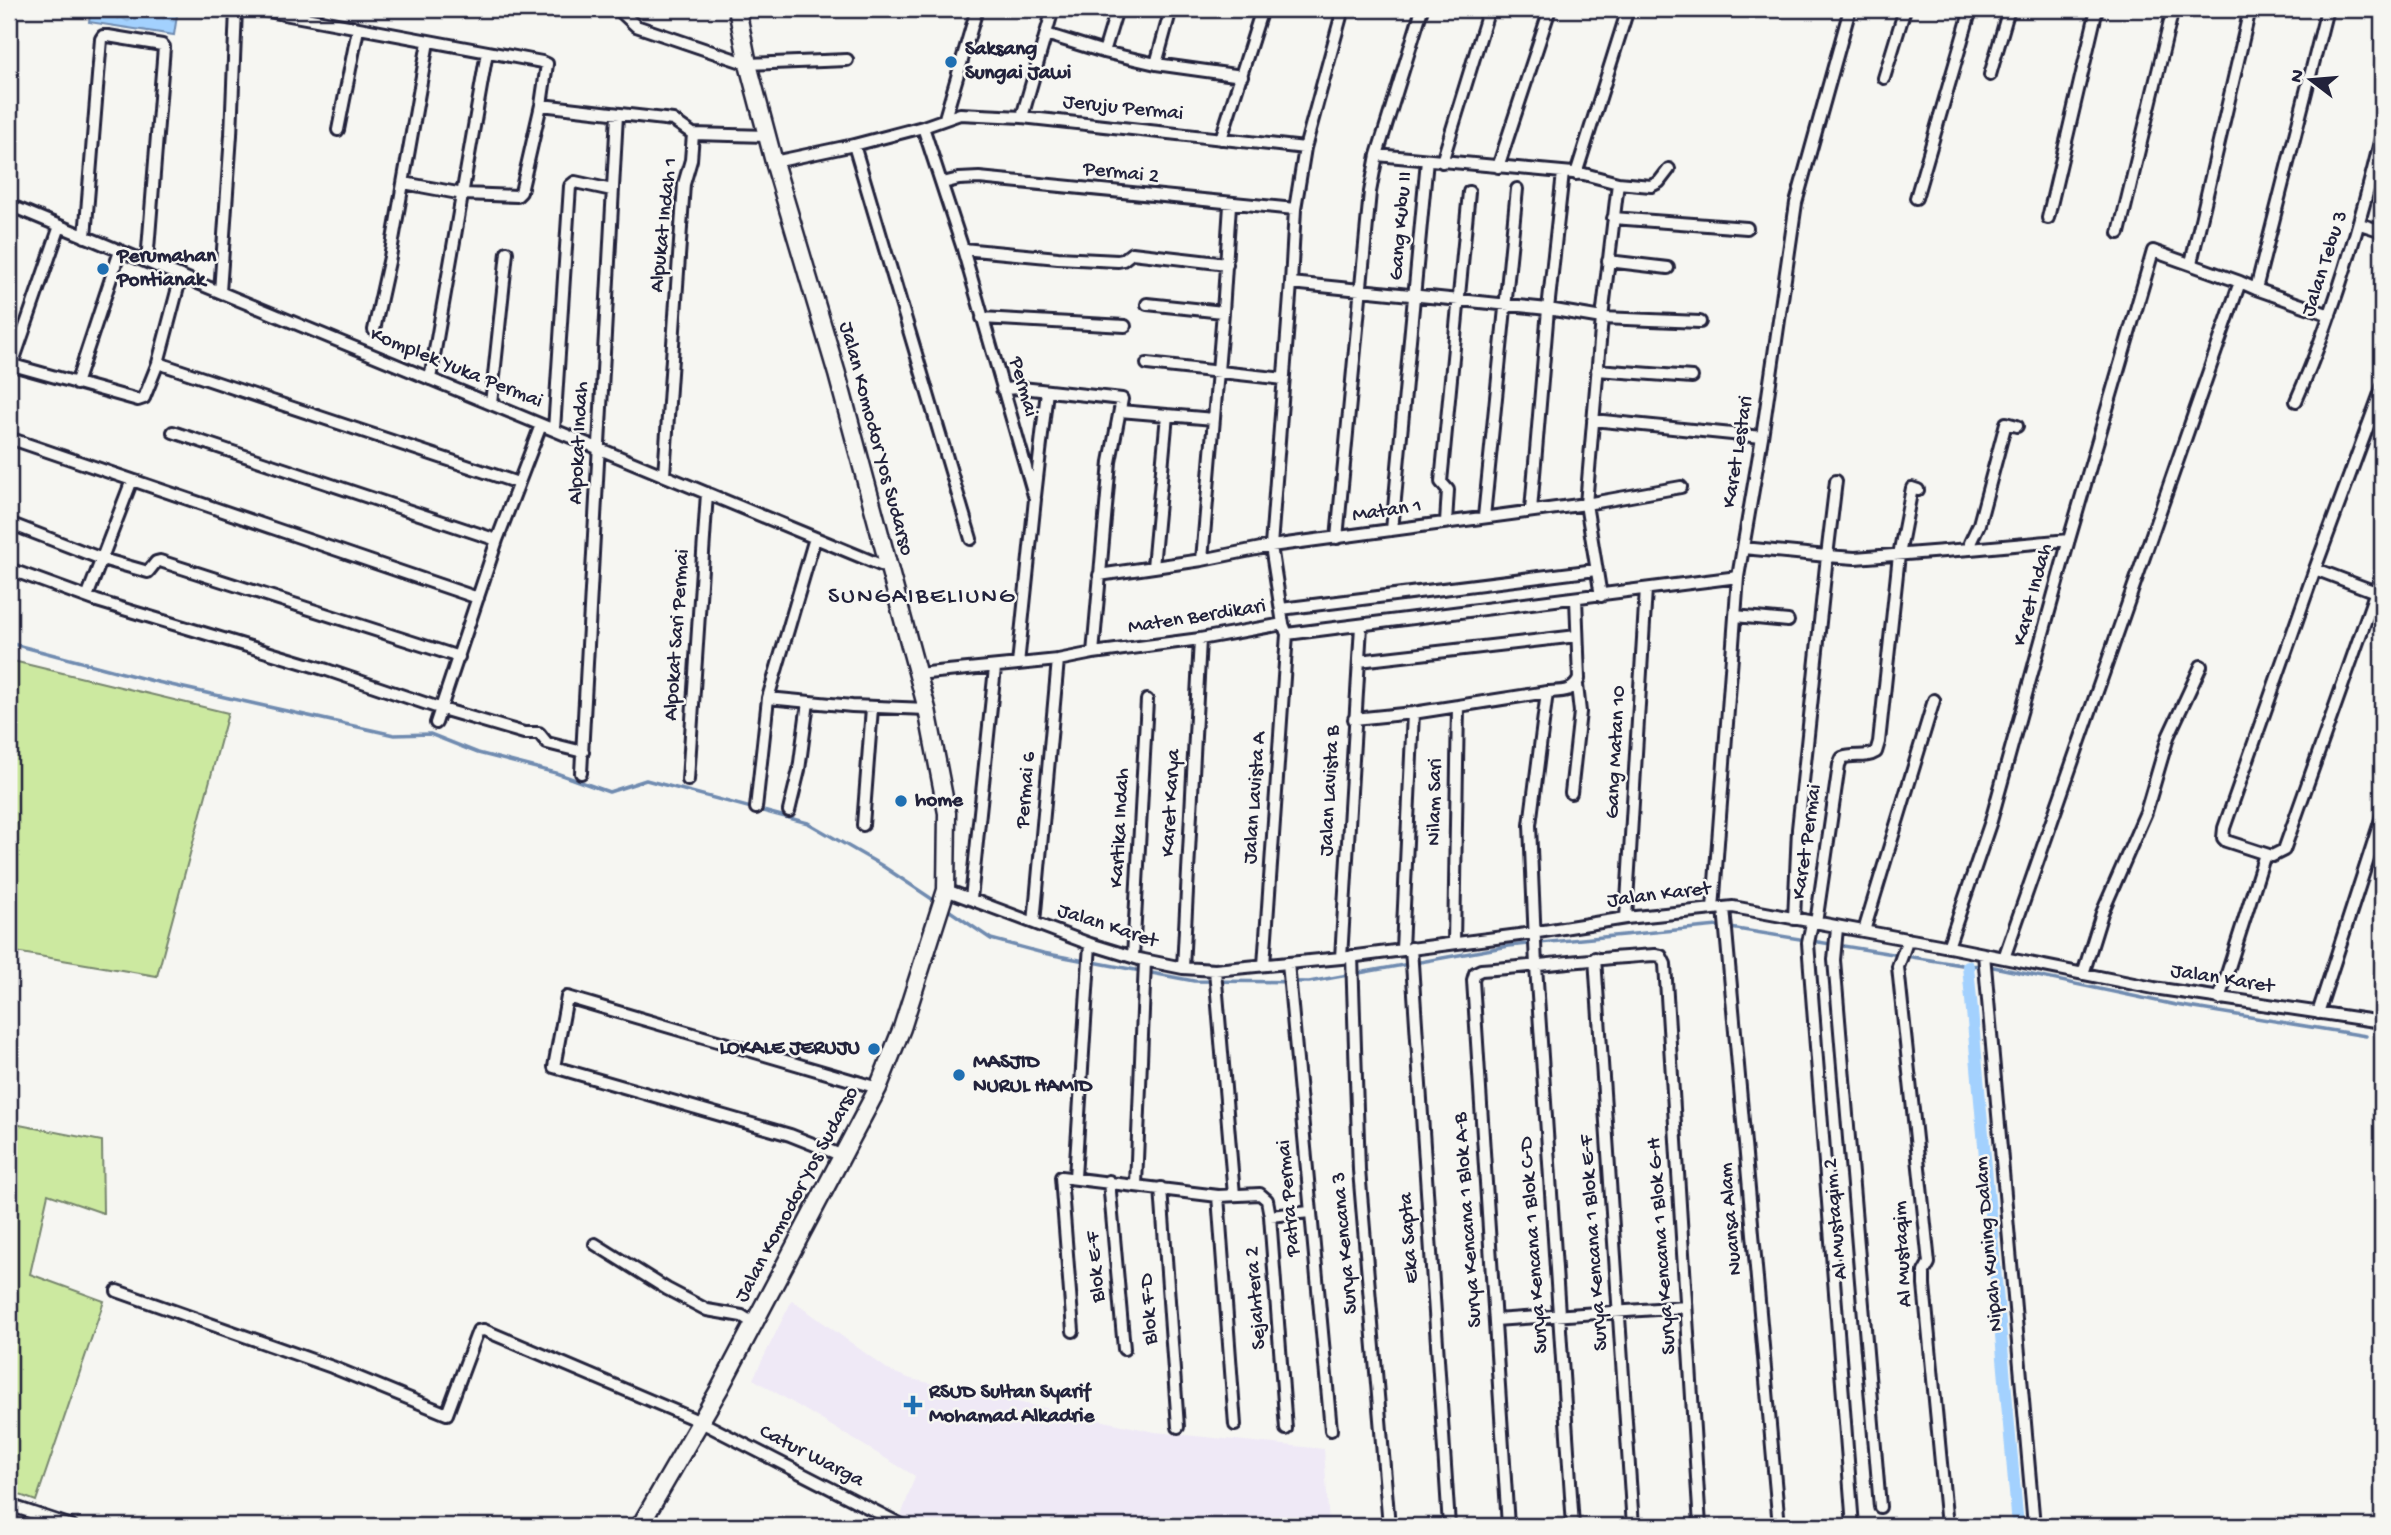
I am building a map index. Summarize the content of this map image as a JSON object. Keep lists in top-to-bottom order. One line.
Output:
{"streets":{"street":["Jeruju Permai","Permai 2","Alpukat Indah 1","Gang Kubu II","Jalan Tebu 3","Komplek Yuka Permai","Permai","Jalan Komodor Yos Sudarso","Alpokat Indah","Karet Lestari","Matan 1","Karet Indah","Maten Berdikari","Alpokat Sari Permai","Gang Matan 10","Permai 6","Jalan Lavista B","Jalan Lavista A","Nilam Sari","Karet Karya","Kartika Indah","Karet Permai","Jalan Karet","Patra Permai","Nuansa Alam","Al Mustaqim 2","Surya Kencana 1 Blok A-B","Eka Sapta","Surya Kencana 3","Surya Kencana 1 Blok E-F","Nipah Kuning Dalam","Surya Kencana 1 Blok C-D","Surya Kencana 1 Blok G-H","Al Mustaqim","Blok E-F","Sejahtera 2","Blok F-D","Catur Warga"]},"crossings":[["Jeruju Permai","Permai"],["Jeruju Permai","Jalan Komodor Yos Sudarso"],["Jeruju Permai","Jalan Lavista A"],["Permai 2","Permai"],["Permai 2","Jalan Lavista A"],["Alpukat Indah 1","Komplek Yuka Permai"],["Alpukat Indah 1","Alpokat Indah"],["Gang Kubu II","Matan 1"],["Komplek Yuka Permai","Jalan Komodor Yos Sudarso"],["Komplek Yuka Permai","Alpokat Indah"],["Komplek Yuka Permai","Alpokat Sari Permai"],["Permai","Maten Berdikari"],["Jalan Komodor Yos Sudarso","Maten Berdikari"],["Jalan Komodor Yos Sudarso","Jalan Karet"],["Jalan Komodor Yos Sudarso","Catur Warga"],["Karet Lestari","Maten Berdikari"],["Karet Lestari","Jalan Karet"],["Karet Lestari","Nuansa Alam"],["Matan 1","Jalan Lavista A"],["Karet Indah","Jalan Karet"],["Maten Berdikari","Gang Matan 10"],["Maten Berdikari","Permai 6"],["Maten Berdikari","Jalan Lavista B"],["Maten Berdikari","Jalan Lavista A"],["Maten Berdikari","Karet Karya"],["Gang Matan 10","Jalan Karet"],["Permai 6","Jalan Karet"],["Jalan Lavista B","Jalan Karet"],["Jalan Lavista B","Surya Kencana 3"],["Jalan Lavista A","Jalan Karet"],["Nilam Sari","Jalan Karet"],["Karet Karya","Jalan Karet"],["Kartika Indah","Jalan Karet"],["Karet Permai","Jalan Karet"],["Jalan Karet","Patra Permai"],["Jalan Karet","Nuansa Alam"],["Jalan Karet","Al Mustaqim 2"],["Jalan Karet","Eka Sapta"],["Jalan Karet","Surya Kencana 3"],["Jalan Karet","Nipah Kuning Dalam"],["Jalan Karet","Surya Kencana 1 Blok C-D"],["Jalan Karet","Al Mustaqim"],["Surya Kencana 1 Blok A-B","Surya Kencana 1 Blok E-F"],["Surya Kencana 1 Blok A-B","Surya Kencana 1 Blok C-D"],["Surya Kencana 1 Blok A-B","Surya Kencana 1 Blok G-H"]],"districts":["SUNGAIBELIUNG"],"places":{"other":["Saksang Sungai Jawi","Perumahan Pontianak","home","LOKALE JERUJU","MASJID NURUL HAMID"],"health":["RSUD Sultan Syarif Mohamad Alkadrie"]},"north":"left"}
